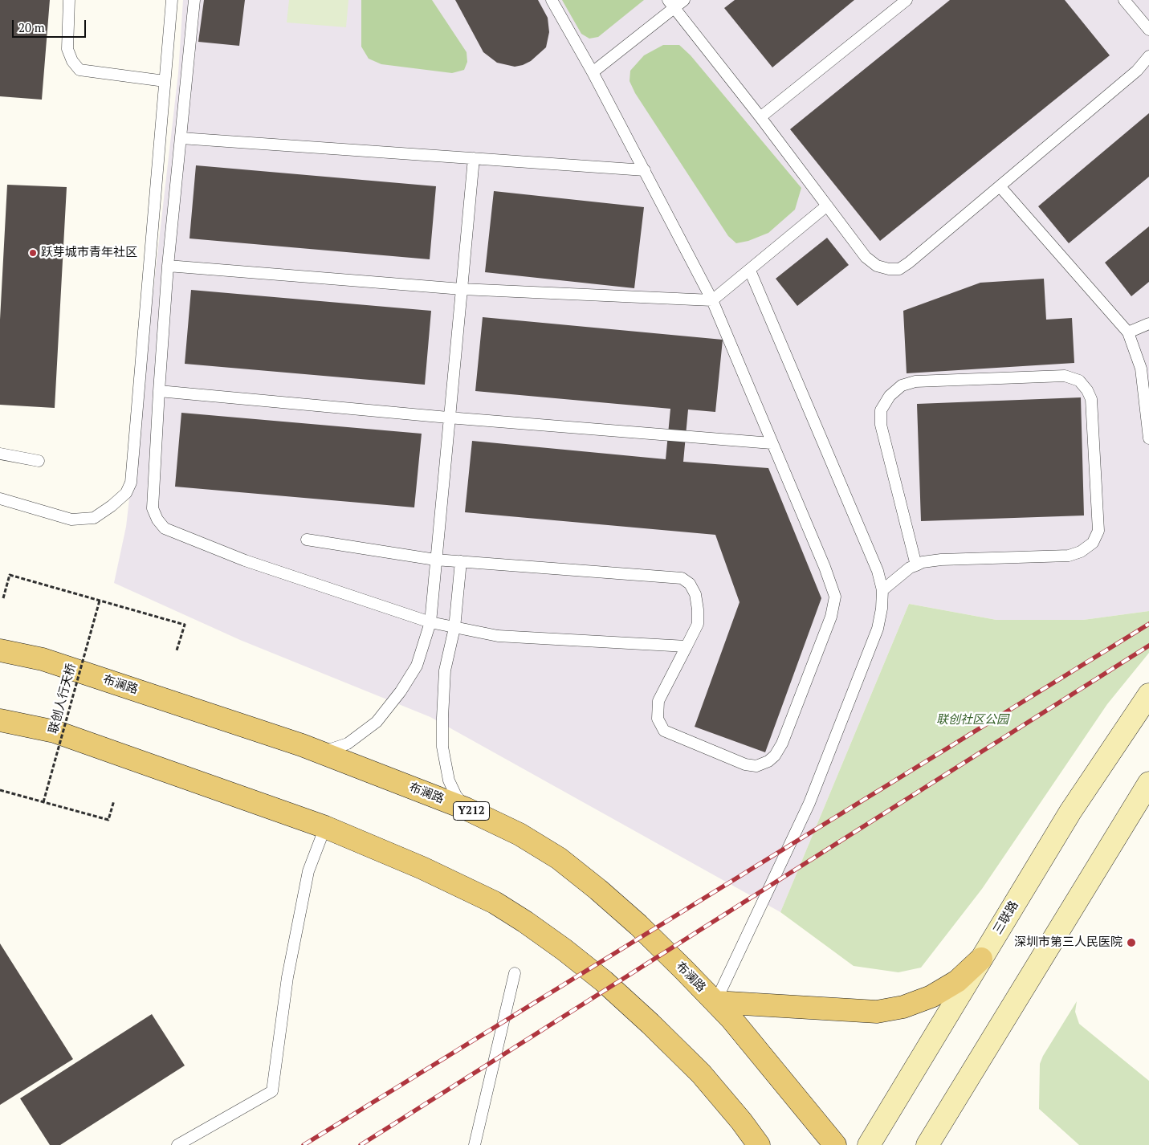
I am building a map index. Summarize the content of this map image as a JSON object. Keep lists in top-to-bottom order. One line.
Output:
{"streets":{"main road":["布澜路","Y212"],"street":["三联路"],"path":["联创人行天桥"]},"parks":["联创社区公园"],"places":["跃芽城市青年社区","深圳市第三人民医院"],"scale_bar":"20 m"}
